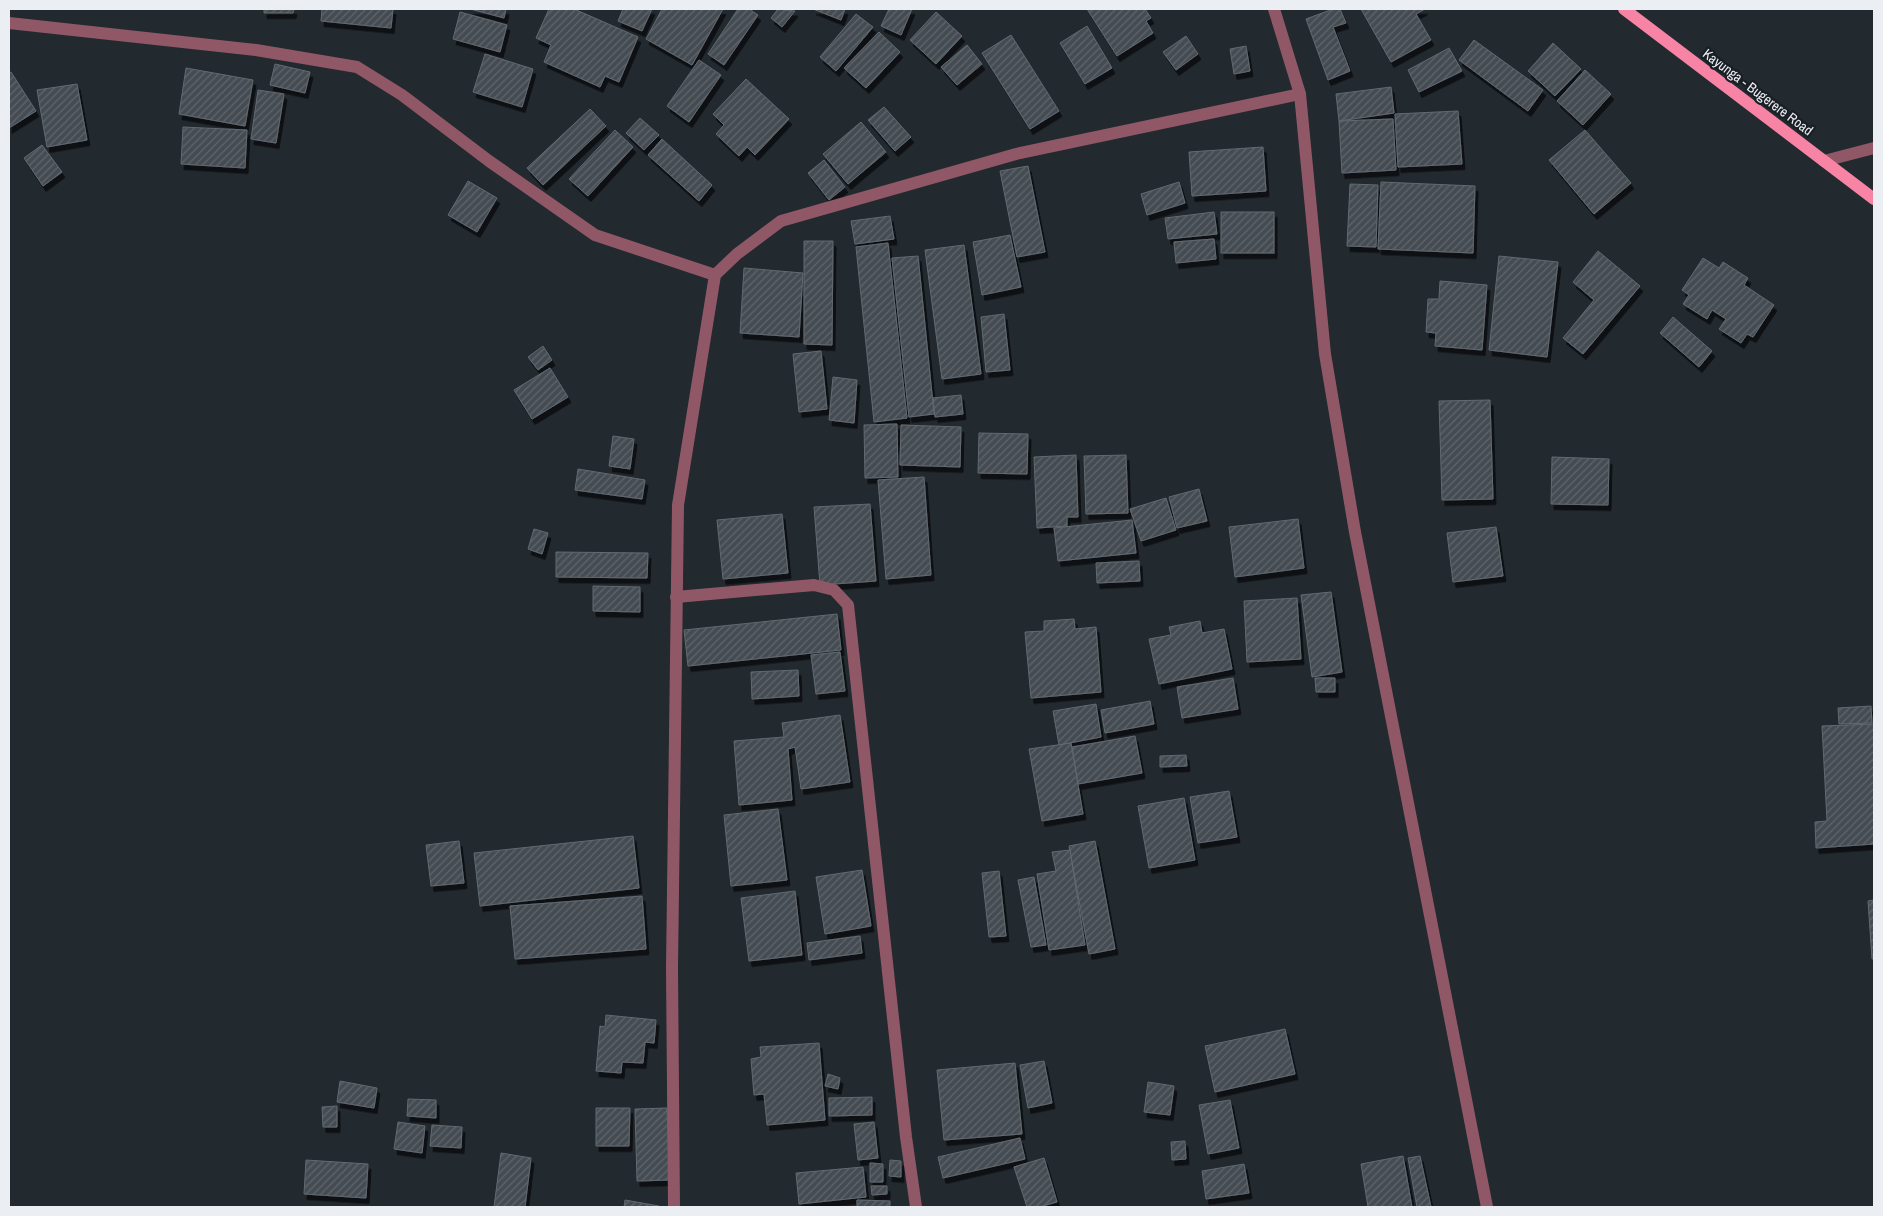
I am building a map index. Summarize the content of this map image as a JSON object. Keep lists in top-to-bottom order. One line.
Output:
{"streets":{"main road":["Kayunga - Bugerere Road"]}}
